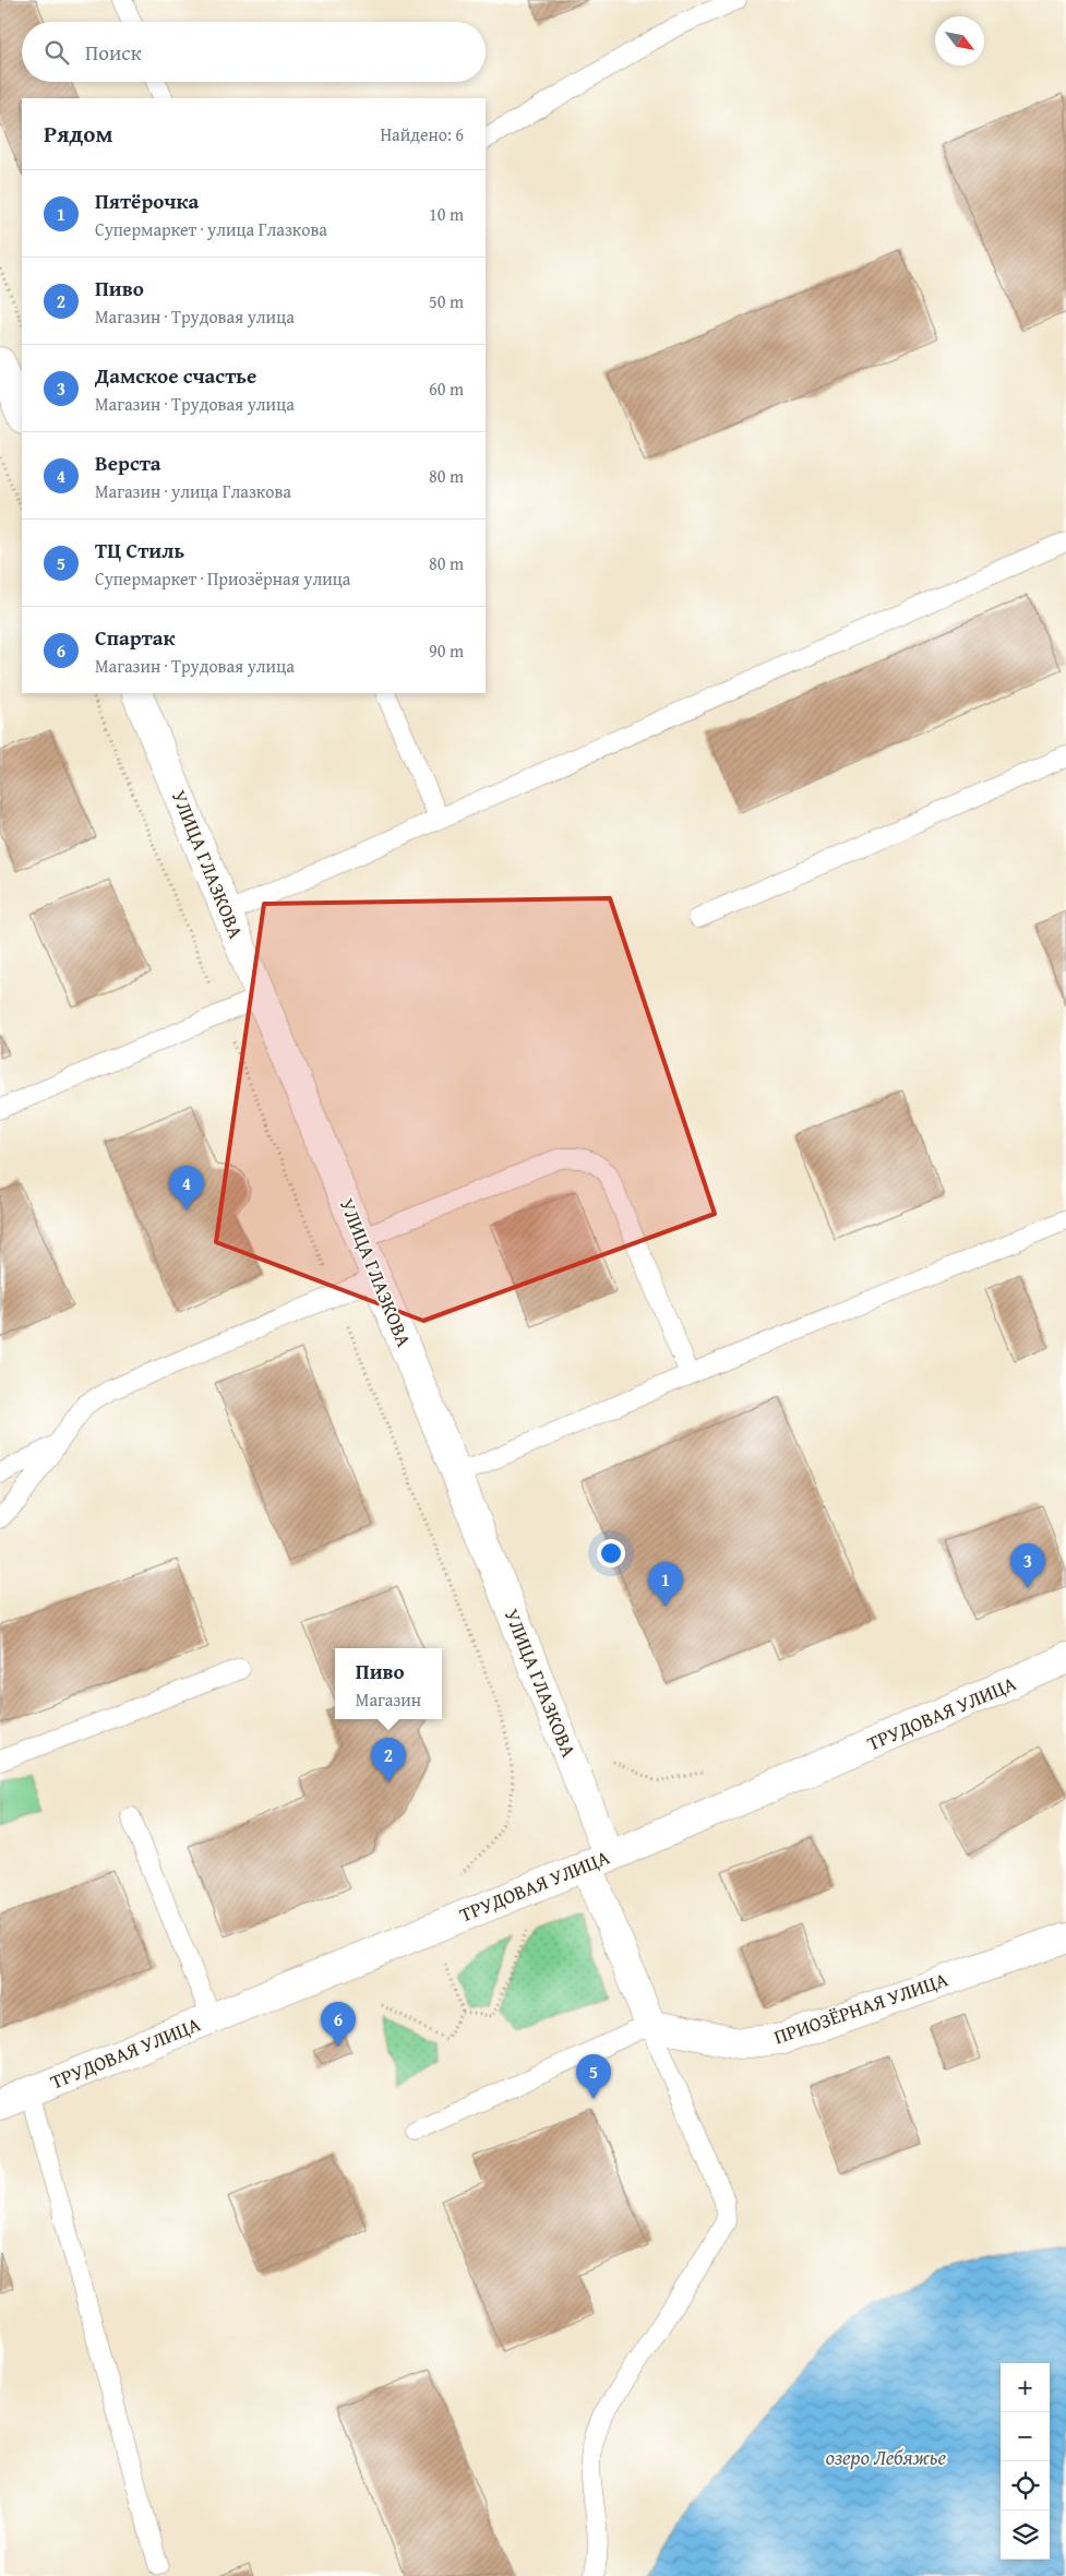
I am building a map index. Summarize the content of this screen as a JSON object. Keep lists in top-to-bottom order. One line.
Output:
{"streets":{"street":["УЛИЦА ГЛАЗКОВА","ТРУДОВАЯ УЛИЦА","ПРИОЗЁРНАЯ УЛИЦА"]},"crossings":[["УЛИЦА ГЛАЗКОВА","ТРУДОВАЯ УЛИЦА"],["УЛИЦА ГЛАЗКОВА","ПРИОЗЁРНАЯ УЛИЦА"]],"water":["озеро Лебяжье"],"north":"bottom right","page":{"search":"Поиск","heading":["Рядом","Найдено: 6"],"list":[{"mark":"1","name":"Пятёрочка","note":"Супермаркет · улица Глазкова","value":"10 m"},{"mark":"2","name":"Пиво","note":"Магазин · Трудовая улица","value":"50 m"},{"mark":"3","name":"Дамское счастье","note":"Магазин · Трудовая улица","value":"60 m"},{"mark":"4","name":"Верста","note":"Магазин · улица Глазкова","value":"80 m"},{"mark":"5","name":"ТЦ Стиль","note":"Супермаркет · Приозёрная улица","value":"80 m"},{"mark":"6","name":"Спартак","note":"Магазин · Трудовая улица","value":"90 m"}],"pins":["4","3","1","2","6","5"],"popup":["Пиво","Магазин"],"map_buttons":["+","−"]}}
